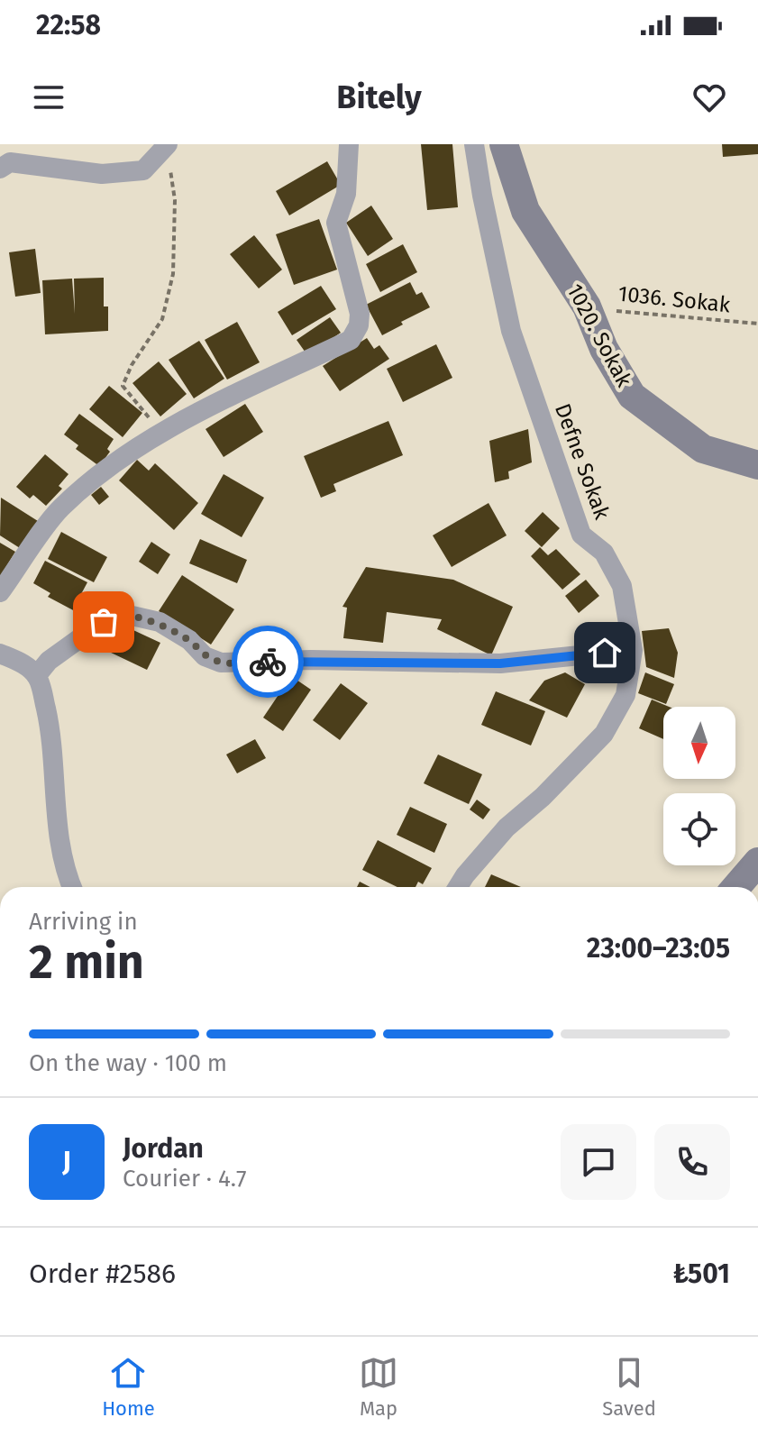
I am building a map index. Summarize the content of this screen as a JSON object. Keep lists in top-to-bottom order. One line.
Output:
{"streets":{"street":["1020. Sokak","Defne Sokak"],"path":["1036. Sokak"]},"crossings":[["1036. Sokak","1020. Sokak"]],"north":"bottom","page":{"status":"22:58","header":"Bitely","heading":["2 min","Arriving in","23:00–23:05"],"panel":["Jordan","Courier · 4.7","Order #2586","₺501"],"bar":"On the way · 100 m","round":"J","tabs":["Home","Map","Saved"]}}
